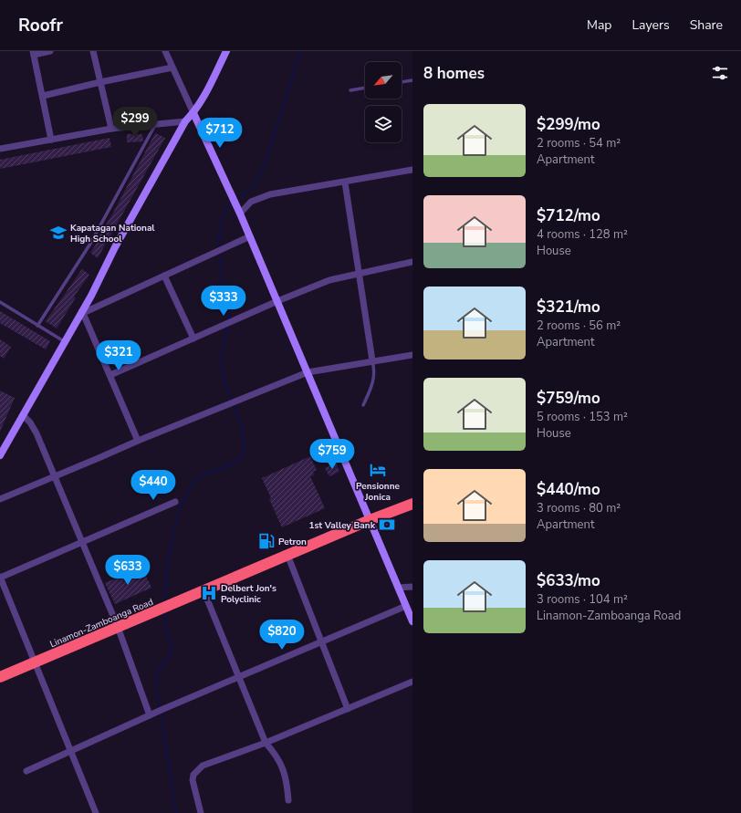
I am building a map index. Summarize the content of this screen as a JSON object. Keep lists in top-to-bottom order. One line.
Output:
{"streets":{"highway":["Linamon-Zamboanga Road"]},"places":{"school or university":["Kapatagan National High School"],"hotel":["Pensionne Jonica"],"bank":["1st Valley Bank"],"fuel station":["Petron"],"hospital":["Delbert Jon's Polyclinic"]},"north":"bottom left","page":{"header":"Roofr","nav":["Map","Layers","Share"],"heading":"8 homes","list":[{"name":"$299/mo","note":"2 rooms · 54 m² · Apartment"},{"name":"$712/mo","note":"4 rooms · 128 m² · House"},{"name":"$321/mo","note":"2 rooms · 56 m² · Apartment"},{"name":"$759/mo","note":"5 rooms · 153 m² · House"},{"name":"$440/mo","note":"3 rooms · 80 m² · Apartment"},{"name":"$633/mo","note":"3 rooms · 104 m² · Linamon-Zamboanga Road"}],"price":["$299","$712","$333","$321","$759","$440","$633","$820"]}}
